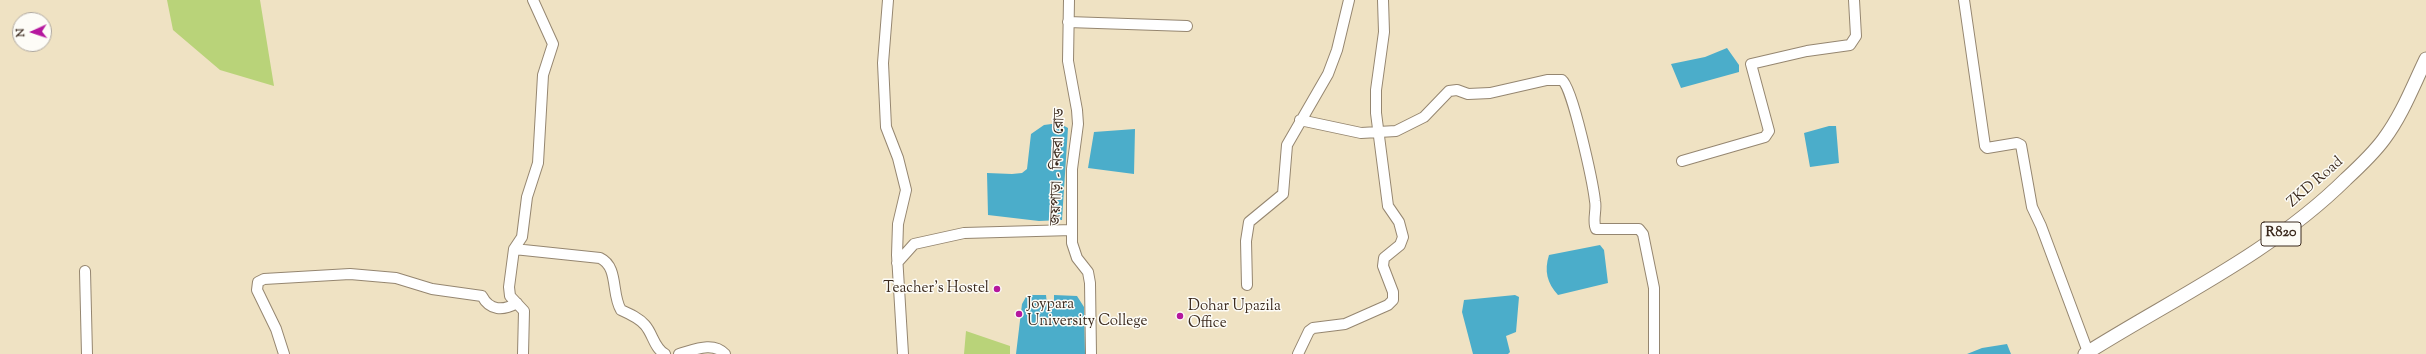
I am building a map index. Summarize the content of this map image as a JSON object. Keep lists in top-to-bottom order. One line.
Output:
{"streets":{"main road":["ZKD Road","R820"],"street":["জয়পাড়া - নিকরা রোড"]},"places":["Teacher's Hostel","Joypara University College","Dohar Upazila Office"],"north":"left"}
